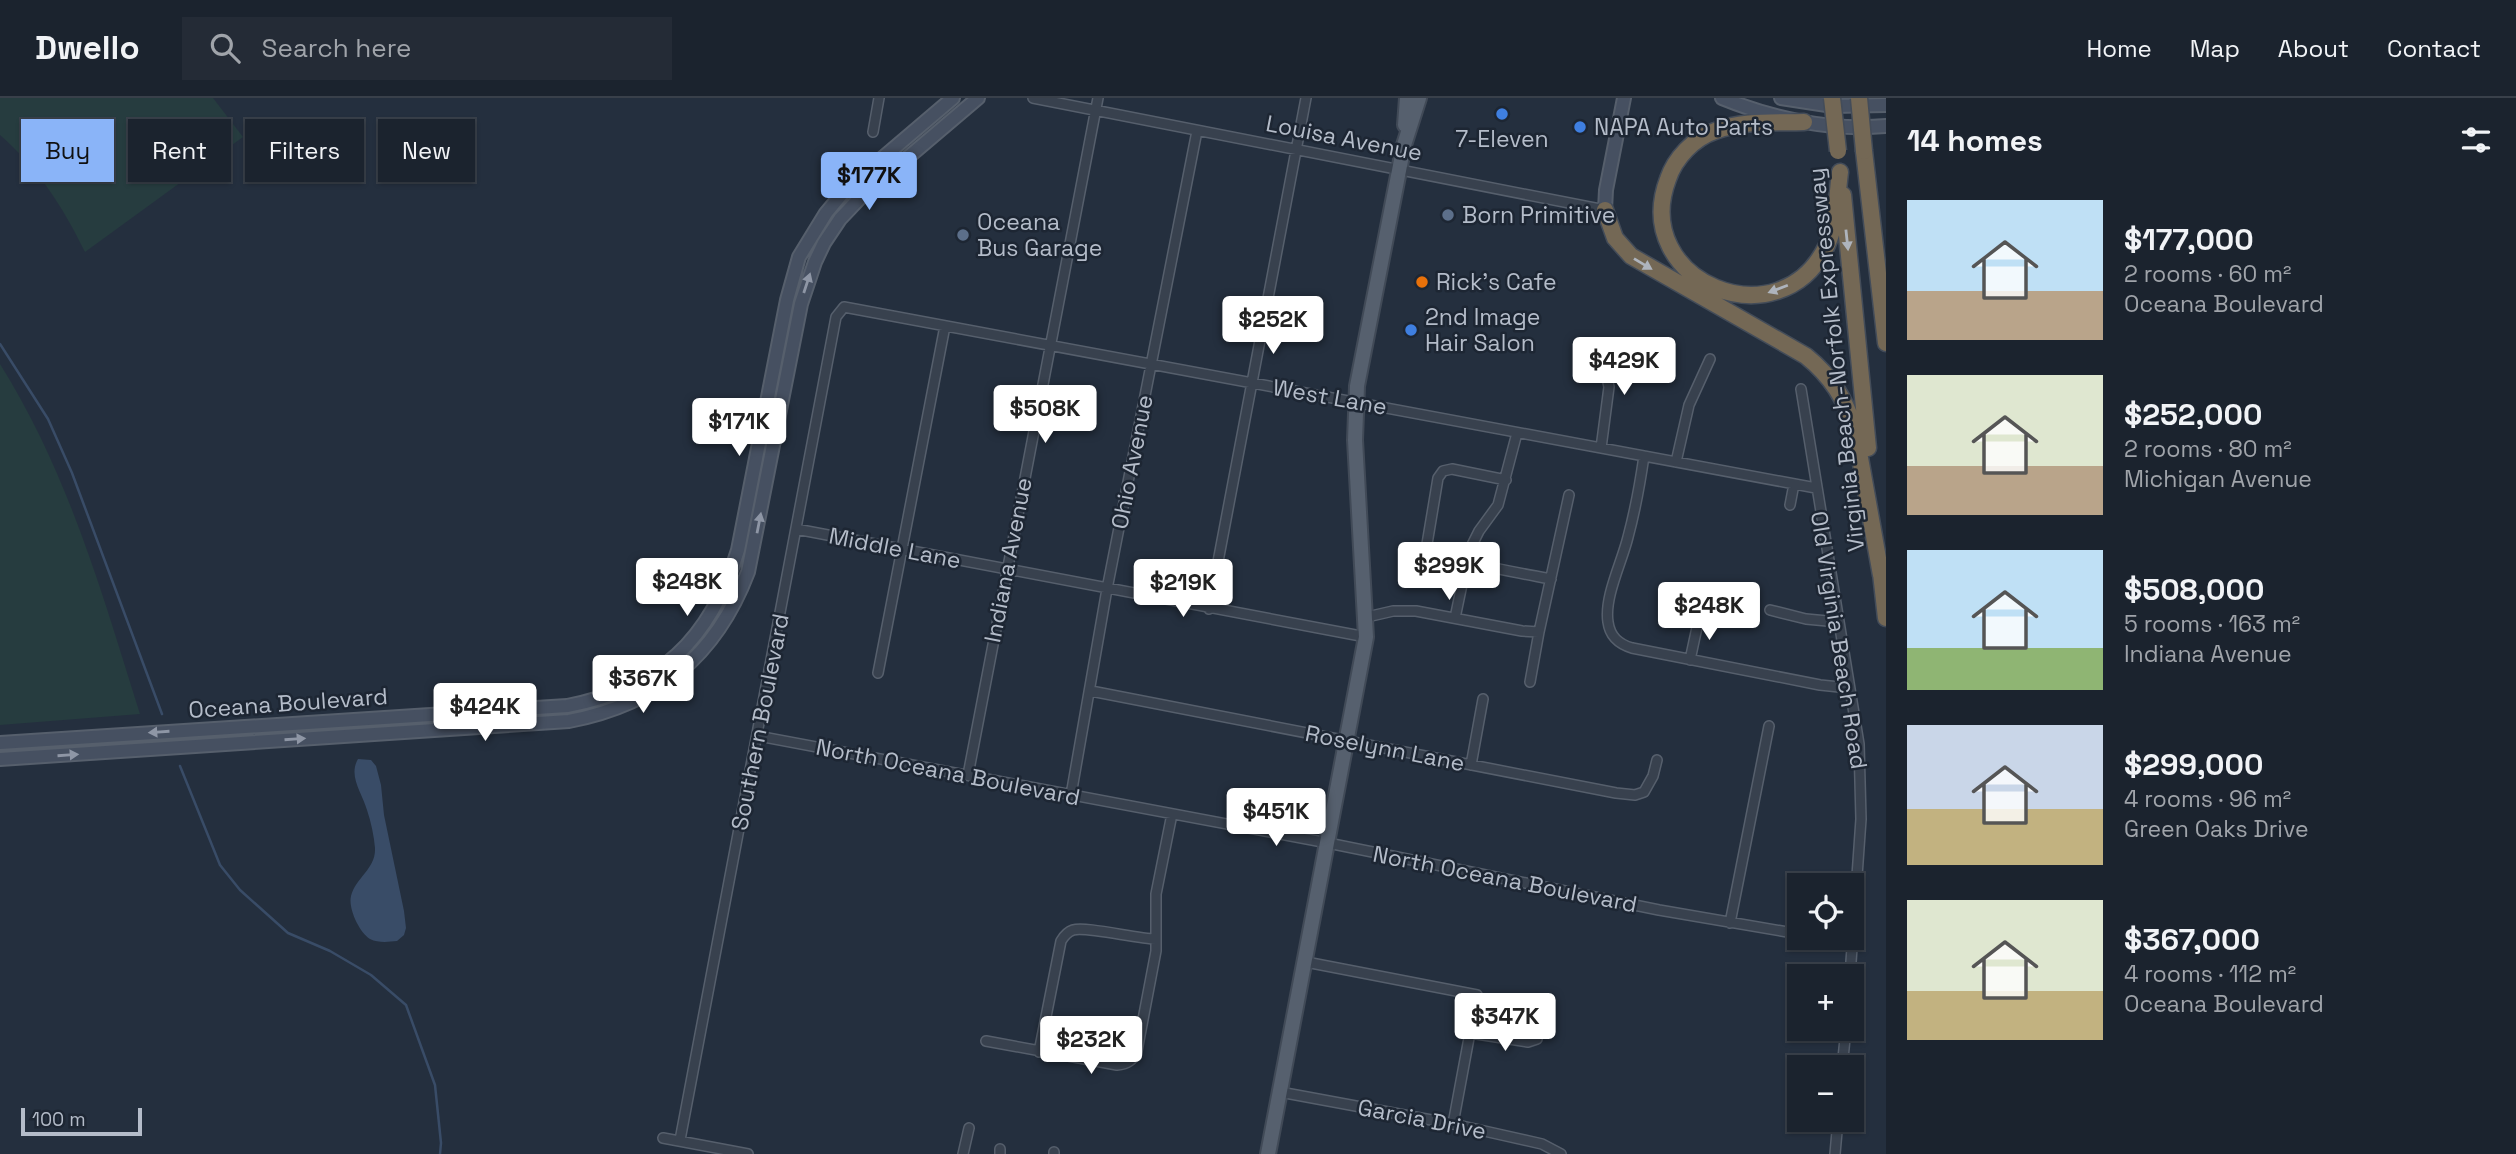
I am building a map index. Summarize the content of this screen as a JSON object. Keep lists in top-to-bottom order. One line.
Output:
{"streets":{"highway":["Virginia Beach-Norfolk Expressway"],"main road":["Oceana Boulevard"],"street":["Louisa Avenue","West Lane","Ohio Avenue","Middle Lane","Indiana Avenue","Old Virginia Beach Road","Southern Boulevard","Roselynn Lane","North Oceana Boulevard","Garcia Drive"]},"crossings":[["Louisa Avenue","Ohio Avenue"],["Louisa Avenue","Indiana Avenue"],["West Lane","Ohio Avenue"],["West Lane","Indiana Avenue"],["West Lane","Old Virginia Beach Road"],["West Lane","Southern Boulevard"],["Ohio Avenue","Middle Lane"],["Ohio Avenue","Roselynn Lane"],["Ohio Avenue","North Oceana Boulevard"],["Middle Lane","Indiana Avenue"],["Middle Lane","Southern Boulevard"],["Indiana Avenue","North Oceana Boulevard"],["Southern Boulevard","North Oceana Boulevard"]],"places":["7-Eleven","NAPA Auto Parts","Born Primitive","Oceana Bus Garage","Rick's Cafe","2nd Image Hair Salon"],"scale_bar":"100 m","page":{"header":"Dwello","search":"Search here","nav":["Home","Map","About","Contact"],"heading":"14 homes","chip":["Buy","Rent","Filters","New"],"price":["$177K","$252K","$429K","$508K","$171K","$299K","$248K","$219K","$248K","$367K","$424K","$451K","$347K","$232K"],"list":[{"name":"$177,000","note":"2 rooms · 60 m² · Oceana Boulevard"},{"name":"$252,000","note":"2 rooms · 80 m² · Michigan Avenue"},{"name":"$508,000","note":"5 rooms · 163 m² · Indiana Avenue"},{"name":"$299,000","note":"4 rooms · 96 m² · Green Oaks Drive"},{"name":"$367,000","note":"4 rooms · 112 m² · Oceana Boulevard"}],"map_buttons":["+","−"],"scale":"100 m"}}
